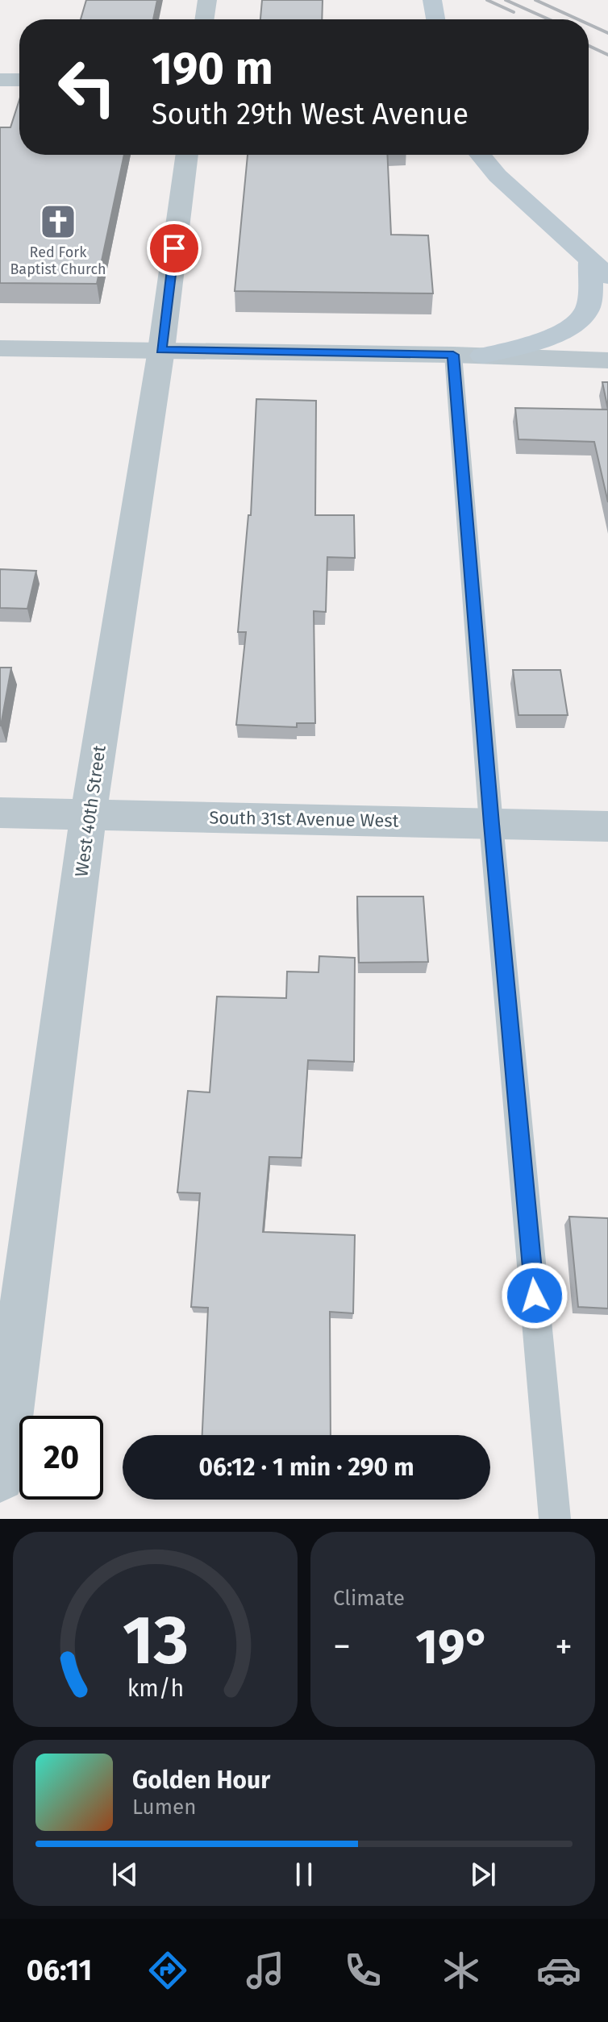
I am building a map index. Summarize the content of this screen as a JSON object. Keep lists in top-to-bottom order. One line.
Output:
{"streets":{"street":["West 40th Street","South 31st Avenue West"]},"crossings":[["West 40th Street","South 31st Avenue West"]],"places":{"church":["Red Fork Baptist Church"]},"page":{"turn":["190 m","South 29th West Avenue"],"limit":"20","trip":"06:12 · 1 min · 290 m","tile":"Climate","heat":["−","19°","+"],"song":["Golden Hour","Lumen"],"tabs":"06:11","gauge":["13","km/h"]}}
